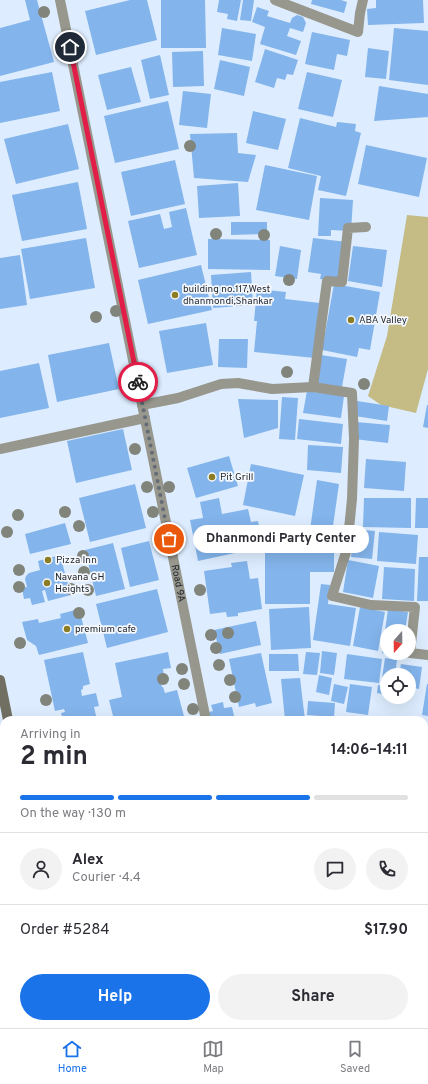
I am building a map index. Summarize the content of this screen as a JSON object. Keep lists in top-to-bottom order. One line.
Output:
{"streets":{"street":["Road 9A"]},"places":["building no.117,West dhanmondi,Shankar","ABA Valley","Pit Grill","Dhanmondi Party Center","Pizza Inn","Navana GH Heights","premium cafe"],"north":"bottom","page":{"bubble":"Dhanmondi Party Center","heading":["2 min","Arriving in","14:06–14:11"],"panel":["Alex","Courier · 4.4","Order #5284","$17.90"],"bar":"On the way · 130 m","buttons":["Help","Share"],"tabs":["Home","Map","Saved"]}}
